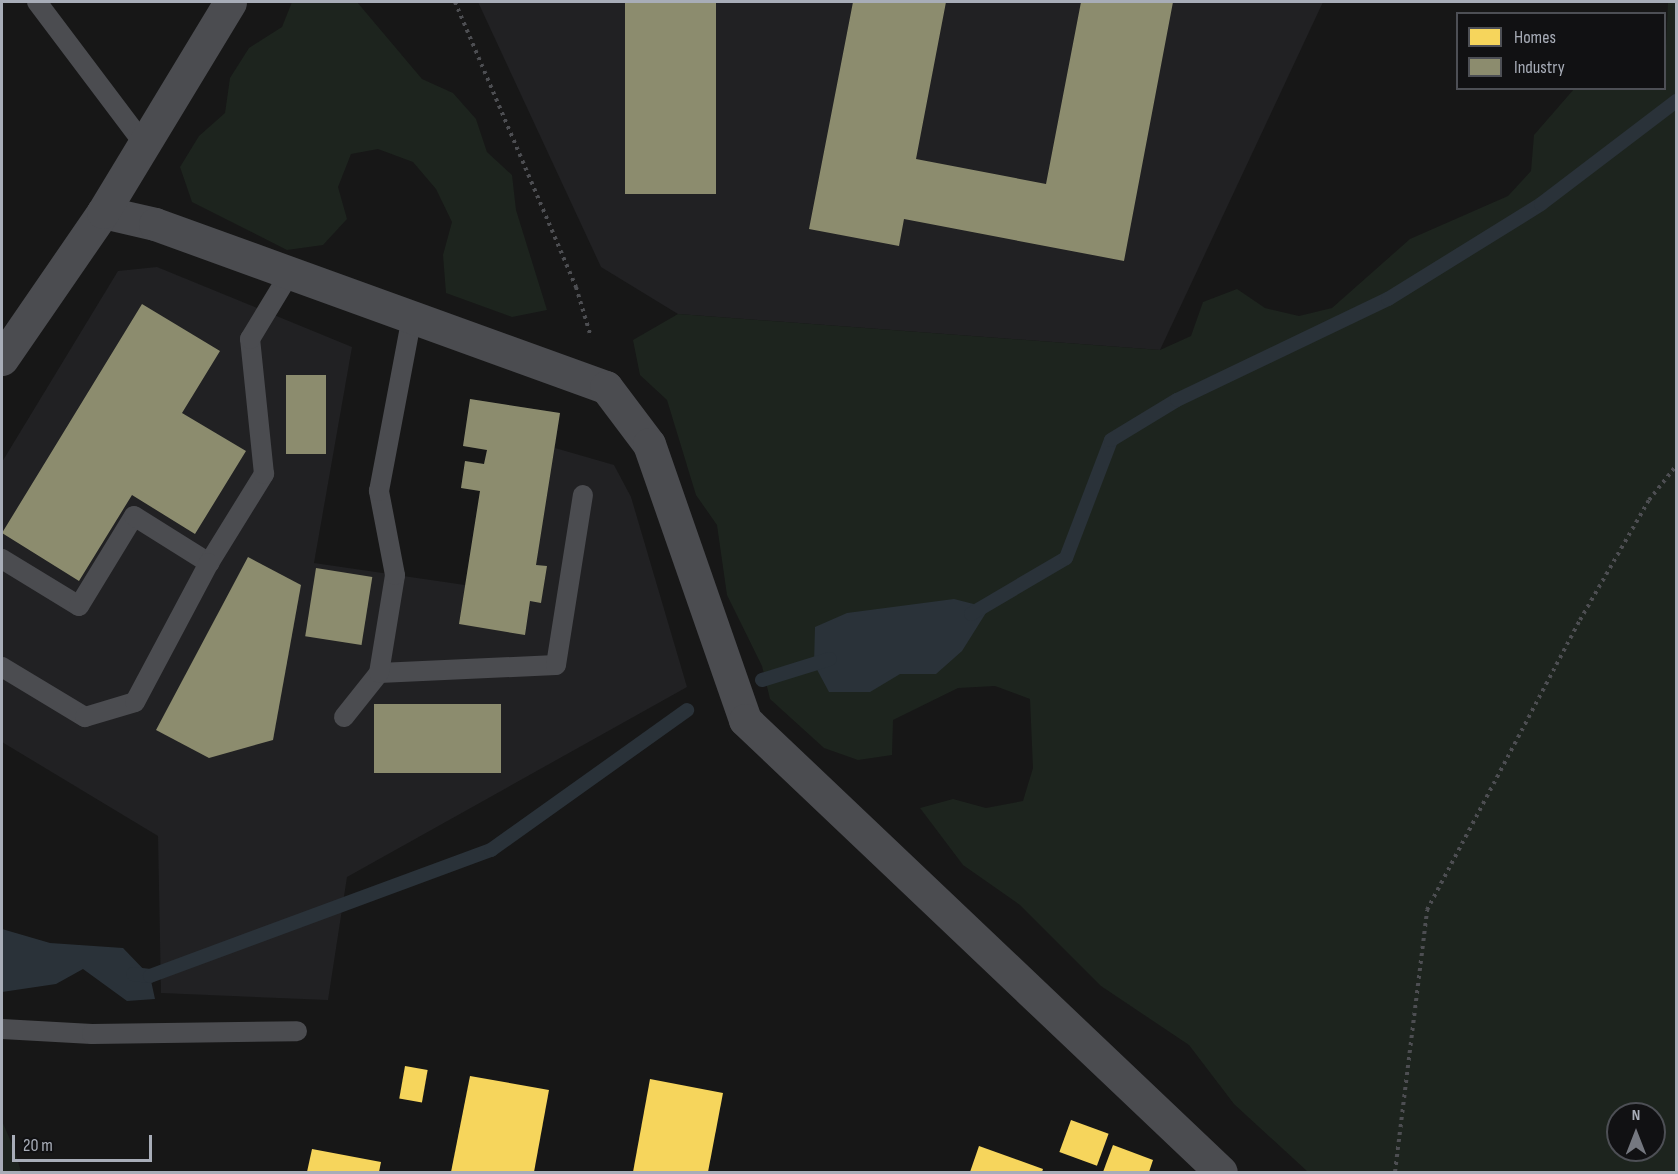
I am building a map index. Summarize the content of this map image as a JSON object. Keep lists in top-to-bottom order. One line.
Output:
{"legend":["Homes","Industry"],"scale_bar":"20 m","north":"top"}
